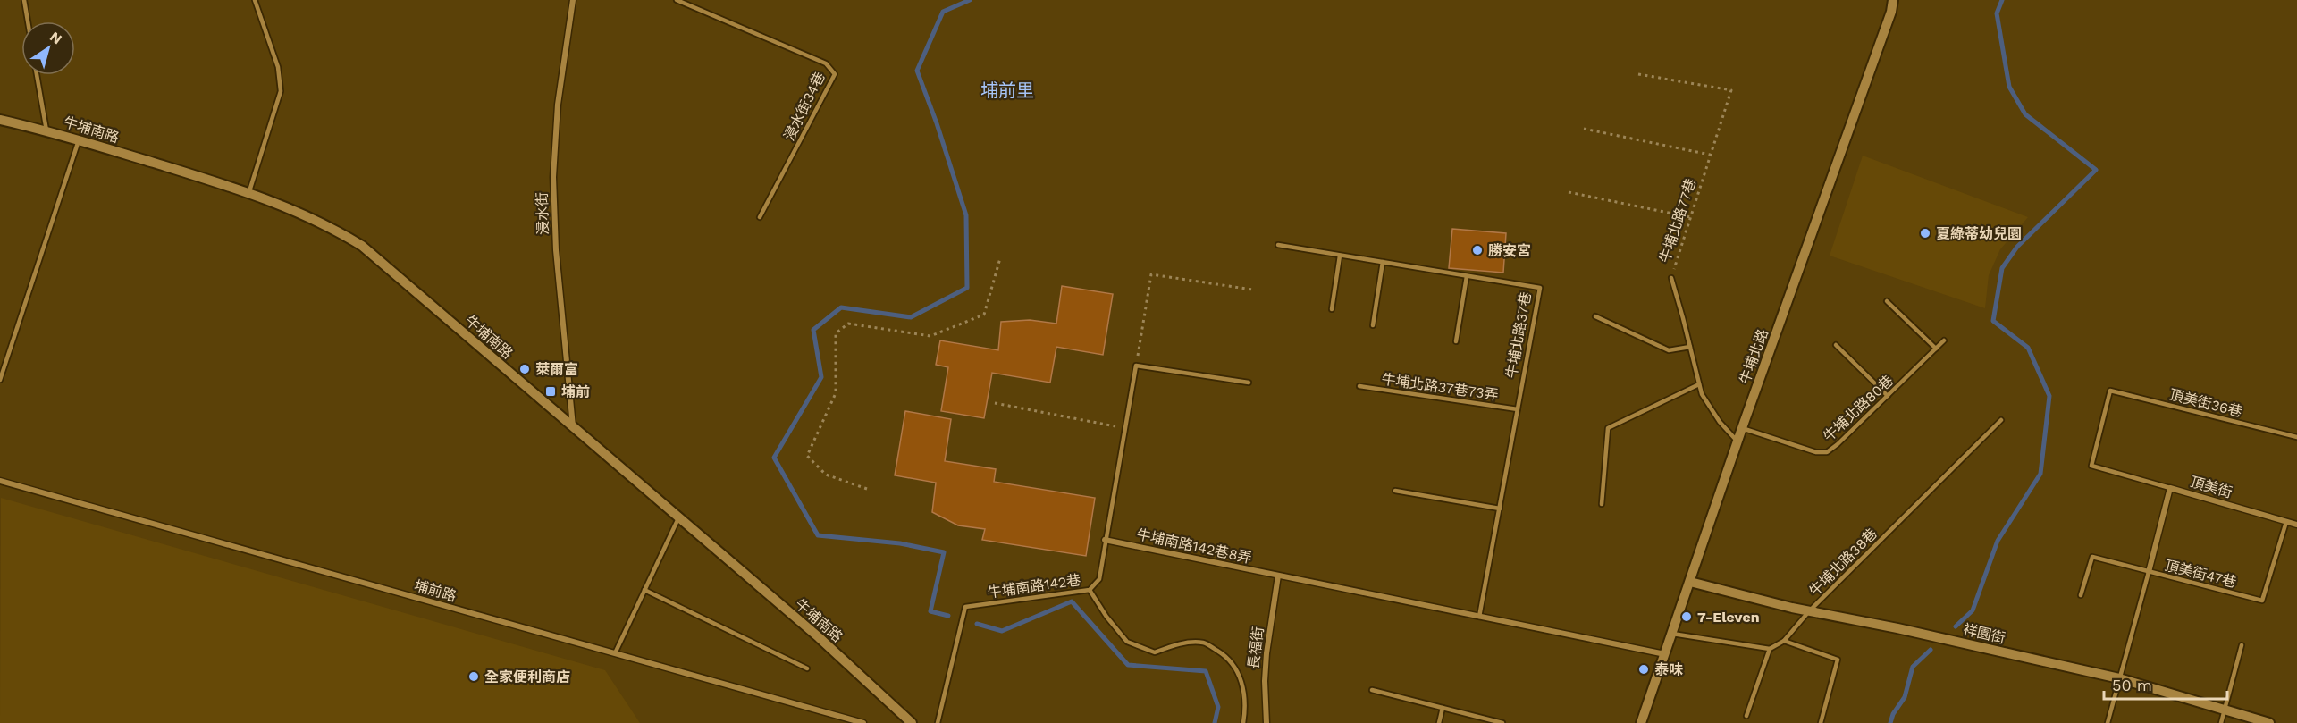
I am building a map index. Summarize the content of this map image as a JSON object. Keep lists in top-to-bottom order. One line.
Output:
{"streets":{"street":["牛埔南路","浸水街","牛埔北路","頂美街","牛埔南路142巷8弄","埔前路","祥園街","長福街"],"lane":["浸水街34巷","牛埔北路77巷","牛埔北路37巷","牛埔北路37巷73弄","頂美街36巷","牛埔北路80巷","牛埔北路38巷","頂美街47巷","牛埔南路142巷"]},"crossings":[["牛埔南路","浸水街"],["牛埔北路77巷","牛埔北路"],["牛埔北路37巷","牛埔北路37巷73弄"],["牛埔北路","牛埔北路80巷"],["牛埔北路","祥園街"],["頂美街36巷","頂美街"],["頂美街","頂美街47巷"],["牛埔南路142巷8弄","牛埔南路142巷"],["牛埔南路142巷8弄","長福街"],["牛埔北路38巷","祥園街"]],"districts":["埔前里"],"places":{"other":["夏綠蒂幼兒園","勝安宮","萊爾富","7-Eleven","泰味","全家便利商店"],"transit":["埔前"]},"scale_bar":"50 m","north":"top right"}
